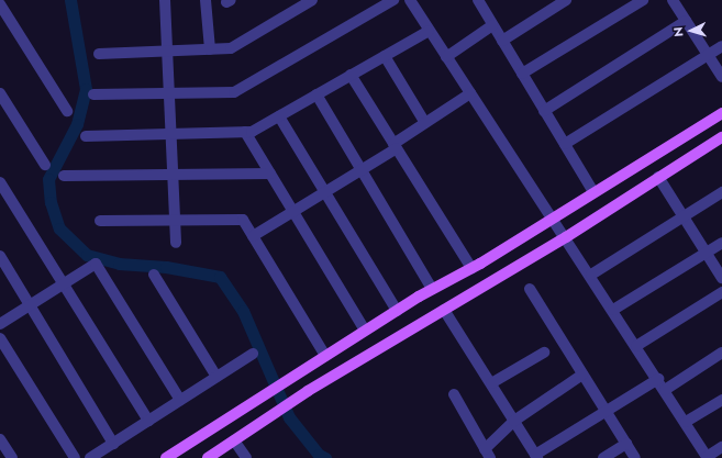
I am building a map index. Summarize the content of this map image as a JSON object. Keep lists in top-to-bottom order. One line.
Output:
{"north":"left"}
